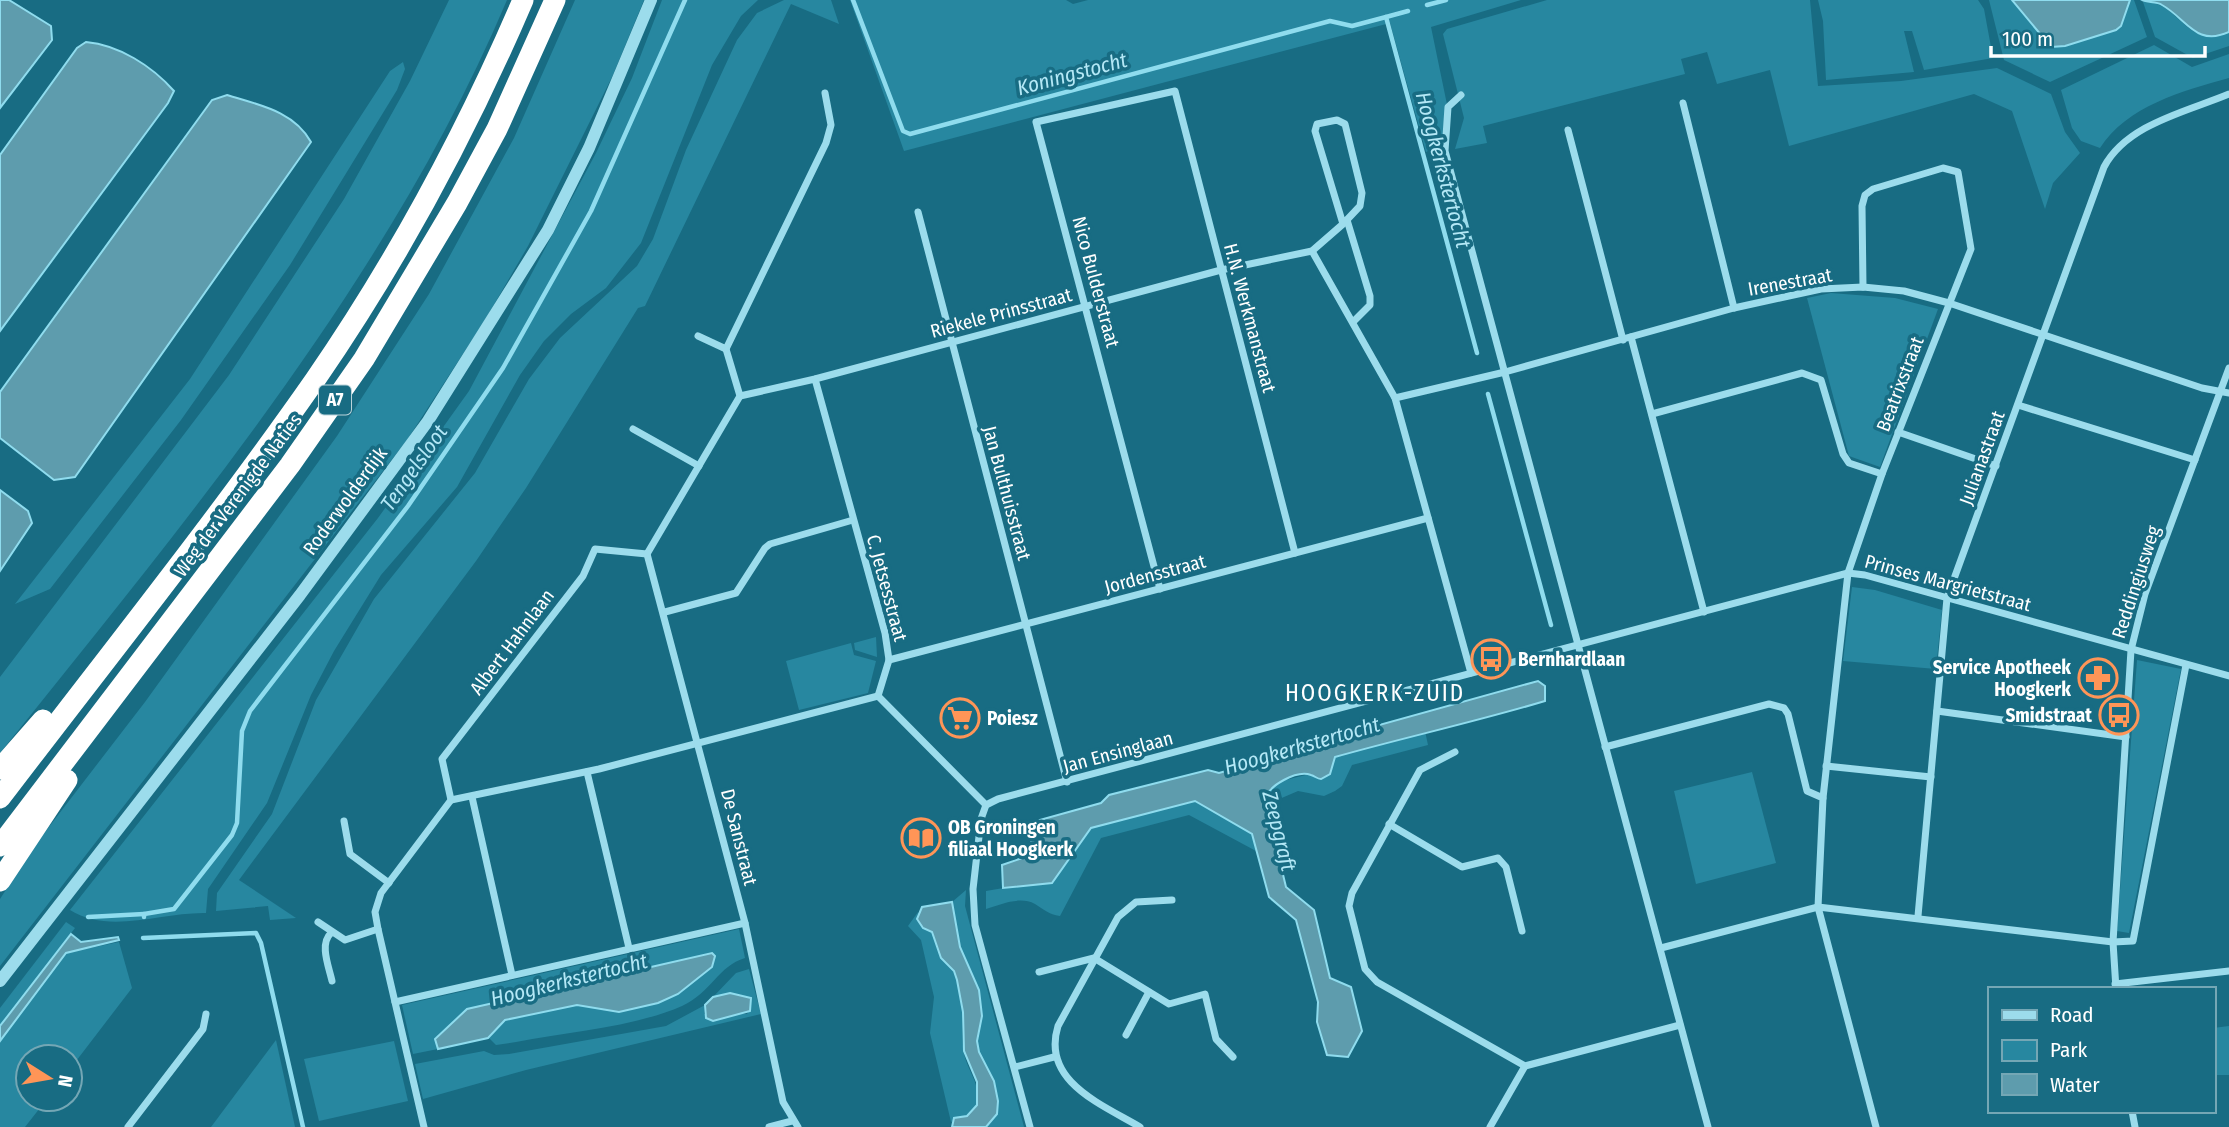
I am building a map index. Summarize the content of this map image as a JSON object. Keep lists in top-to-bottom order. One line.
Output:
{"streets":{"highway":["A7","Weg der Verenigde Naties"],"street":["Nico Bulderstraat","Irenestraat","Riekele Prinsstraat","H.N. Werkmanstraat","Beatrixstraat","Julianastraat","Jan Bulthuisstraat","Roderwolderdijk","Jordensstraat","Reddingiusweg","Prinses Margrietstraat","C. Jetsesstraat","Albert Hahnlaan","Jan Ensinglaan","De Sanstraat"]},"crossings":[["Nico Bulderstraat","Riekele Prinsstraat"],["Nico Bulderstraat","H.N. Werkmanstraat"],["Nico Bulderstraat","Jordensstraat"],["Irenestraat","Beatrixstraat"],["Irenestraat","Julianastraat"],["Irenestraat","Reddingiusweg"],["Riekele Prinsstraat","H.N. Werkmanstraat"],["Riekele Prinsstraat","Jan Bulthuisstraat"],["Riekele Prinsstraat","C. Jetsesstraat"],["H.N. Werkmanstraat","Jordensstraat"],["Beatrixstraat","Prinses Margrietstraat"],["A7","Weg der Verenigde Naties"],["Julianastraat","Prinses Margrietstraat"],["Jan Bulthuisstraat","Jordensstraat"],["Jan Bulthuisstraat","Jan Ensinglaan"],["Jordensstraat","C. Jetsesstraat"],["Reddingiusweg","Prinses Margrietstraat"],["Prinses Margrietstraat","Jan Ensinglaan"],["Albert Hahnlaan","De Sanstraat"]],"districts":["HOOGKERK-ZUID"],"water":["Koningstocht","Hoogkerkstertocht","Tengelsloot","Zeepgraft"],"places":{"bus stop":["Bernhardlaan","Smidstraat"],"pharmacy":["Service Apotheek Hoogkerk"],"supermarket":["Poiesz"],"library":["OB Groningen filiaal Hoogkerk"]},"legend":["Road","Park","Water"],"scale_bar":"100 m","north":"right"}
